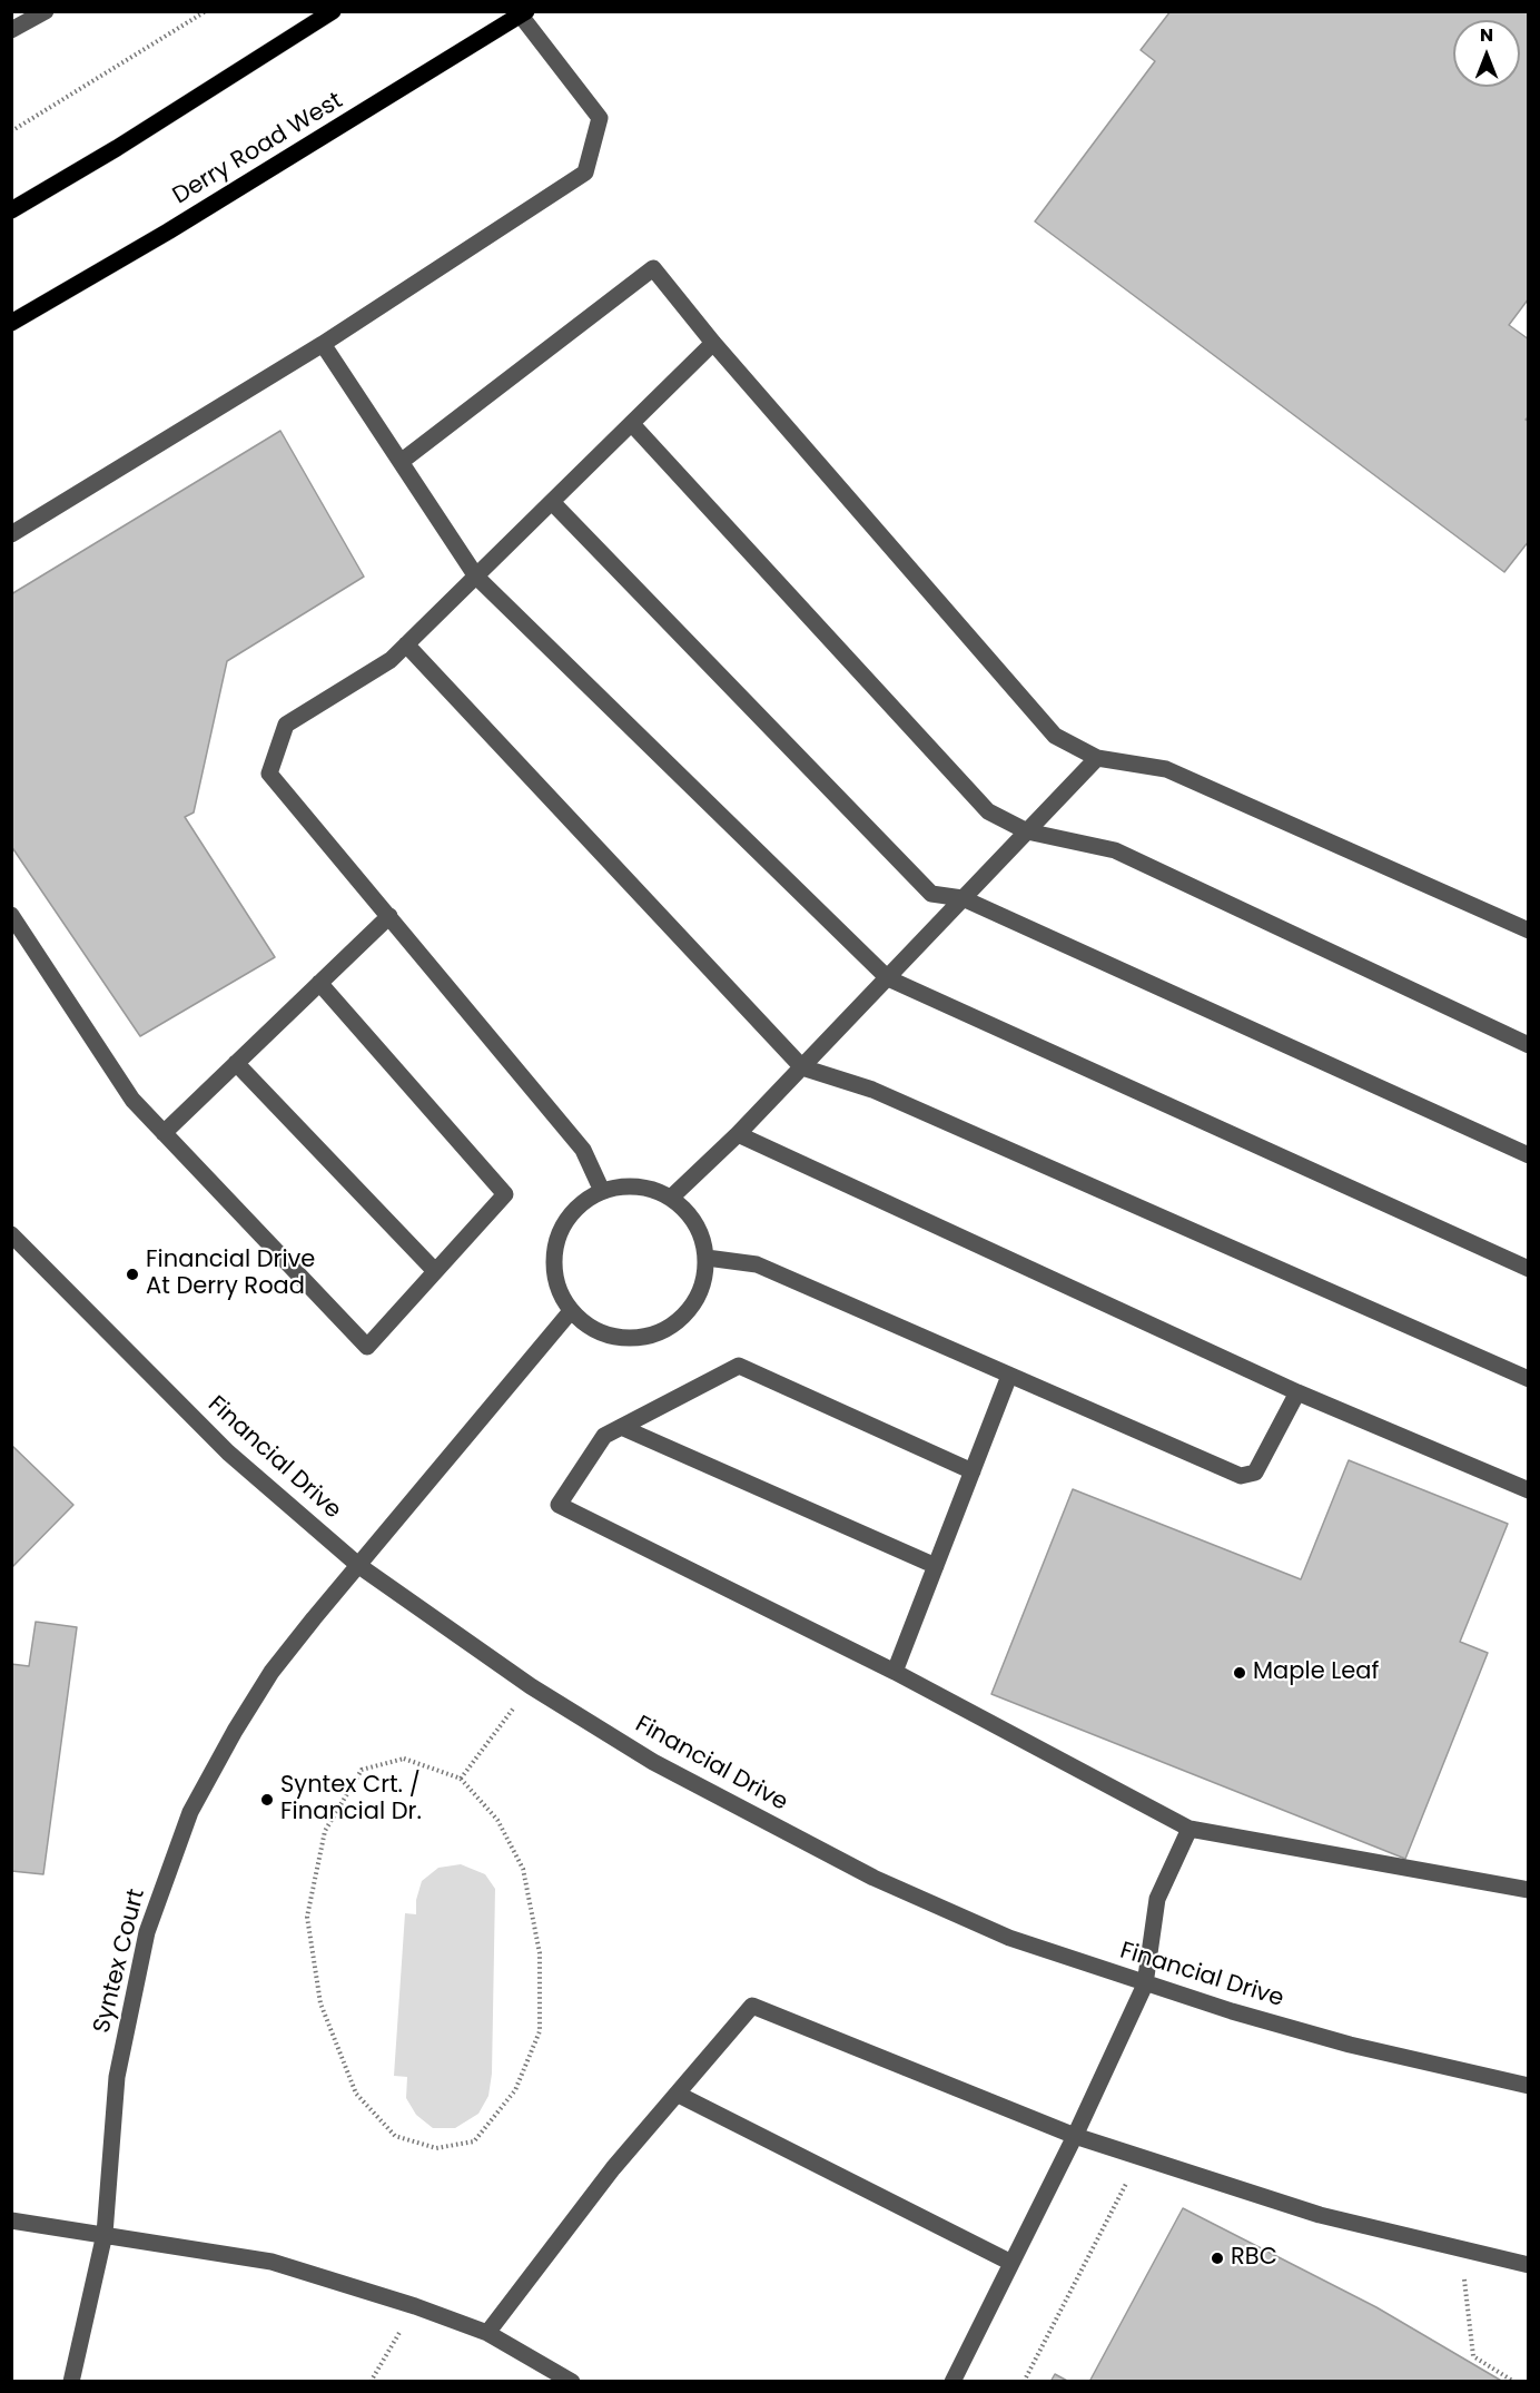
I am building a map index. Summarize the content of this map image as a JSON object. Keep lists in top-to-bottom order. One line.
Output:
{"streets":{"main road":["Derry Road West"],"street":["Financial Drive","Syntex Court"]},"crossings":[["Financial Drive","Syntex Court"]],"places":["Financial Drive At Derry Road","Maple Leaf","Syntex Crt. / Financial Dr.","RBC"],"north":"top"}
